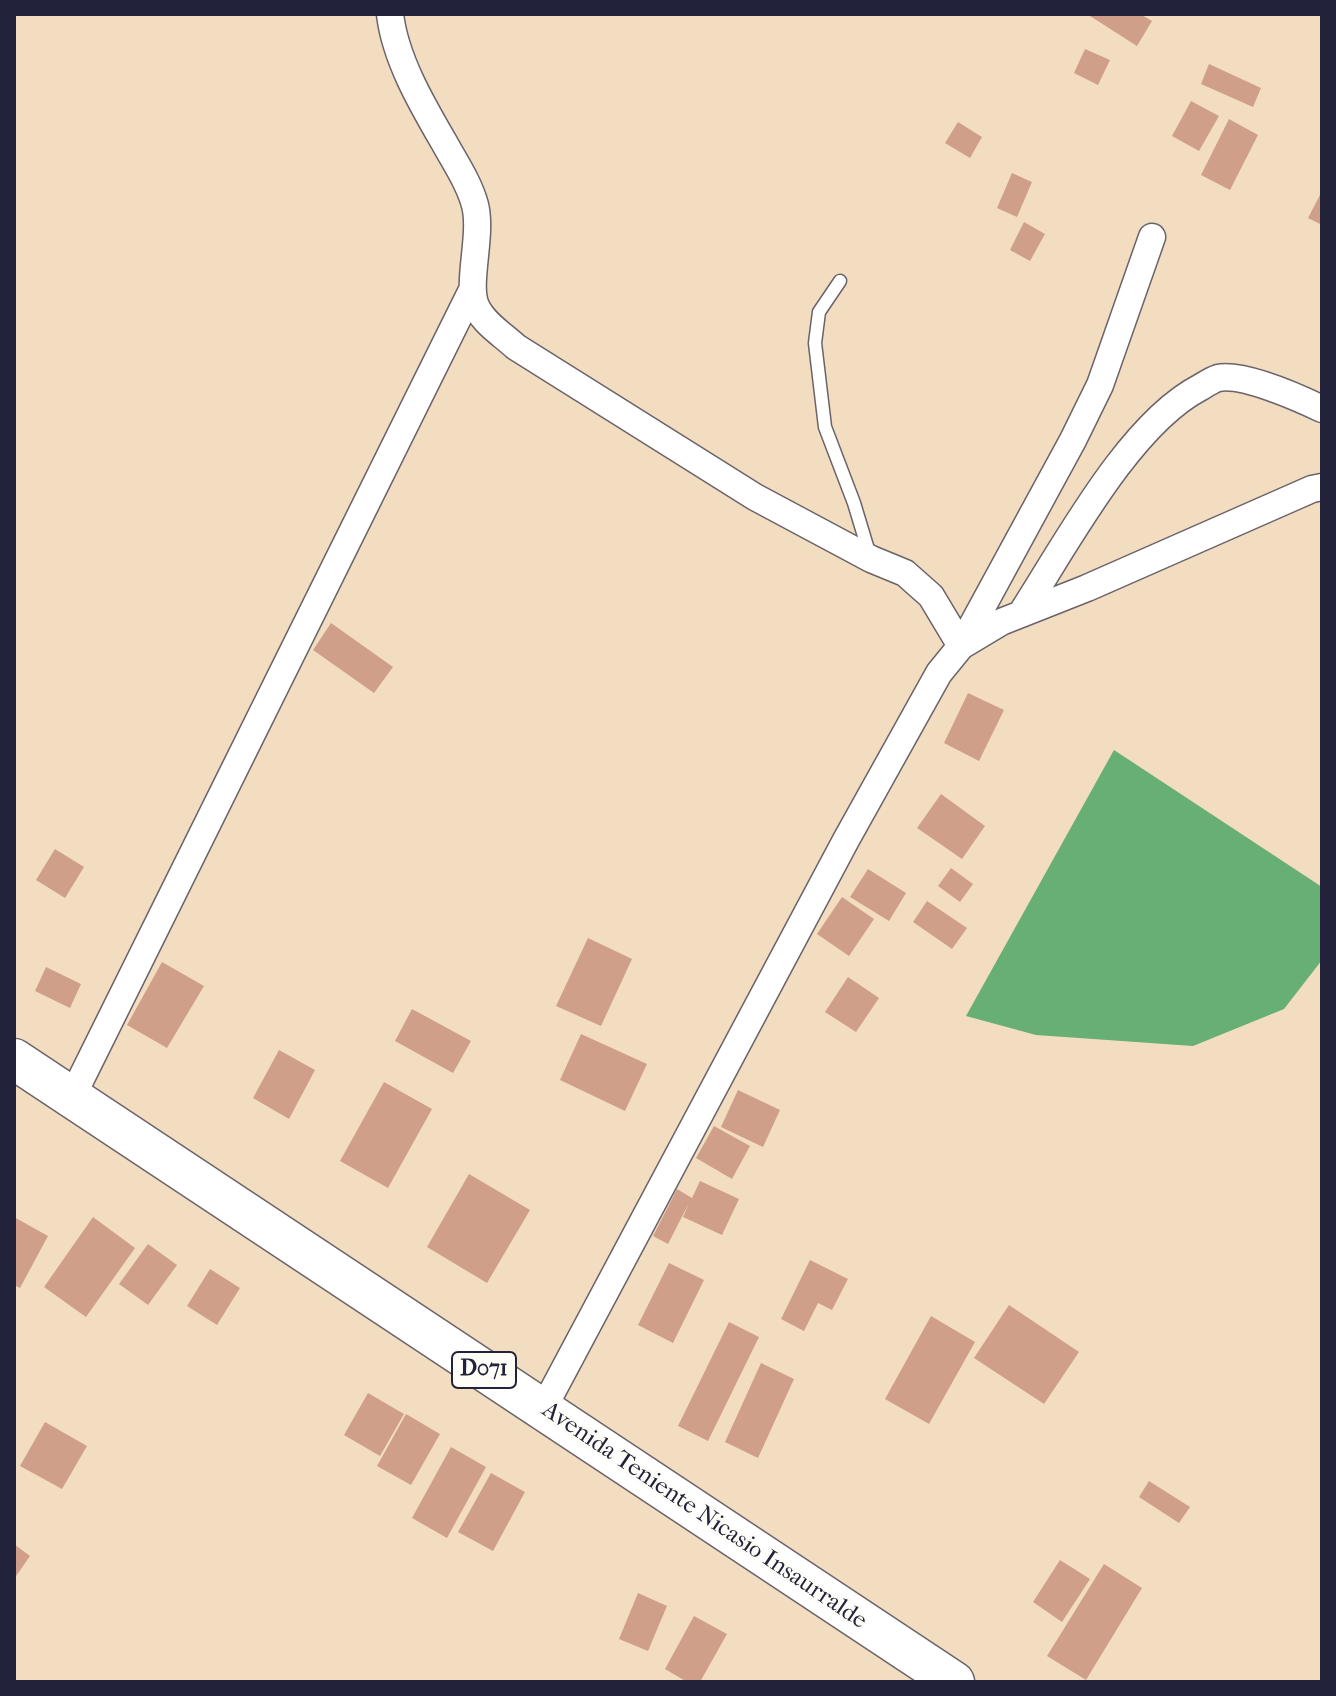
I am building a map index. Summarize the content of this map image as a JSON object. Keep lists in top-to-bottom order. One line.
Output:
{"streets":{"main road":["D071","Avenida Teniente Nicasio Insaurralde"]}}
